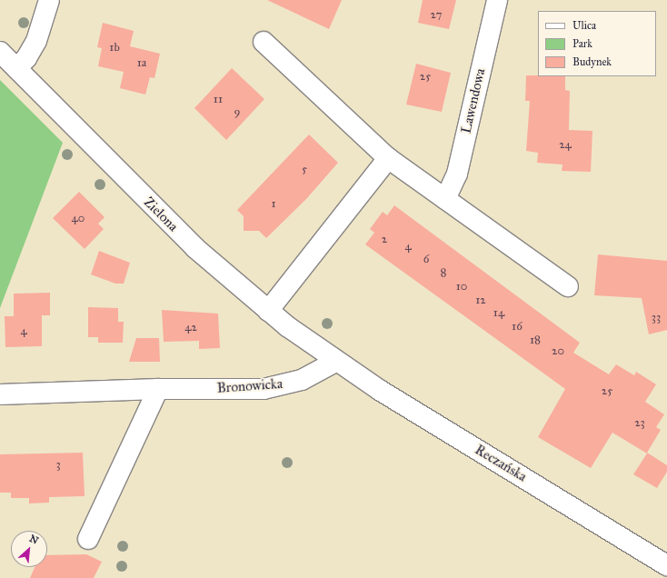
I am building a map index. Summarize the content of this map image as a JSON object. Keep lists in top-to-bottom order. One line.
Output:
{"streets":{"street":["Lawendowa","Zielona","Bronowicka","Reczańska"]},"crossings":[["Zielona","Bronowicka"],["Zielona","Reczańska"],["Bronowicka","Reczańska"]],"house_numbers":["27","1b","1a","25","11","9","24","5","1","40","2","4","6","8","10","12","14","33","16","42","4","18","20","25","23","3"],"legend":["Ulica","Park","Budynek"],"north":"top right"}
